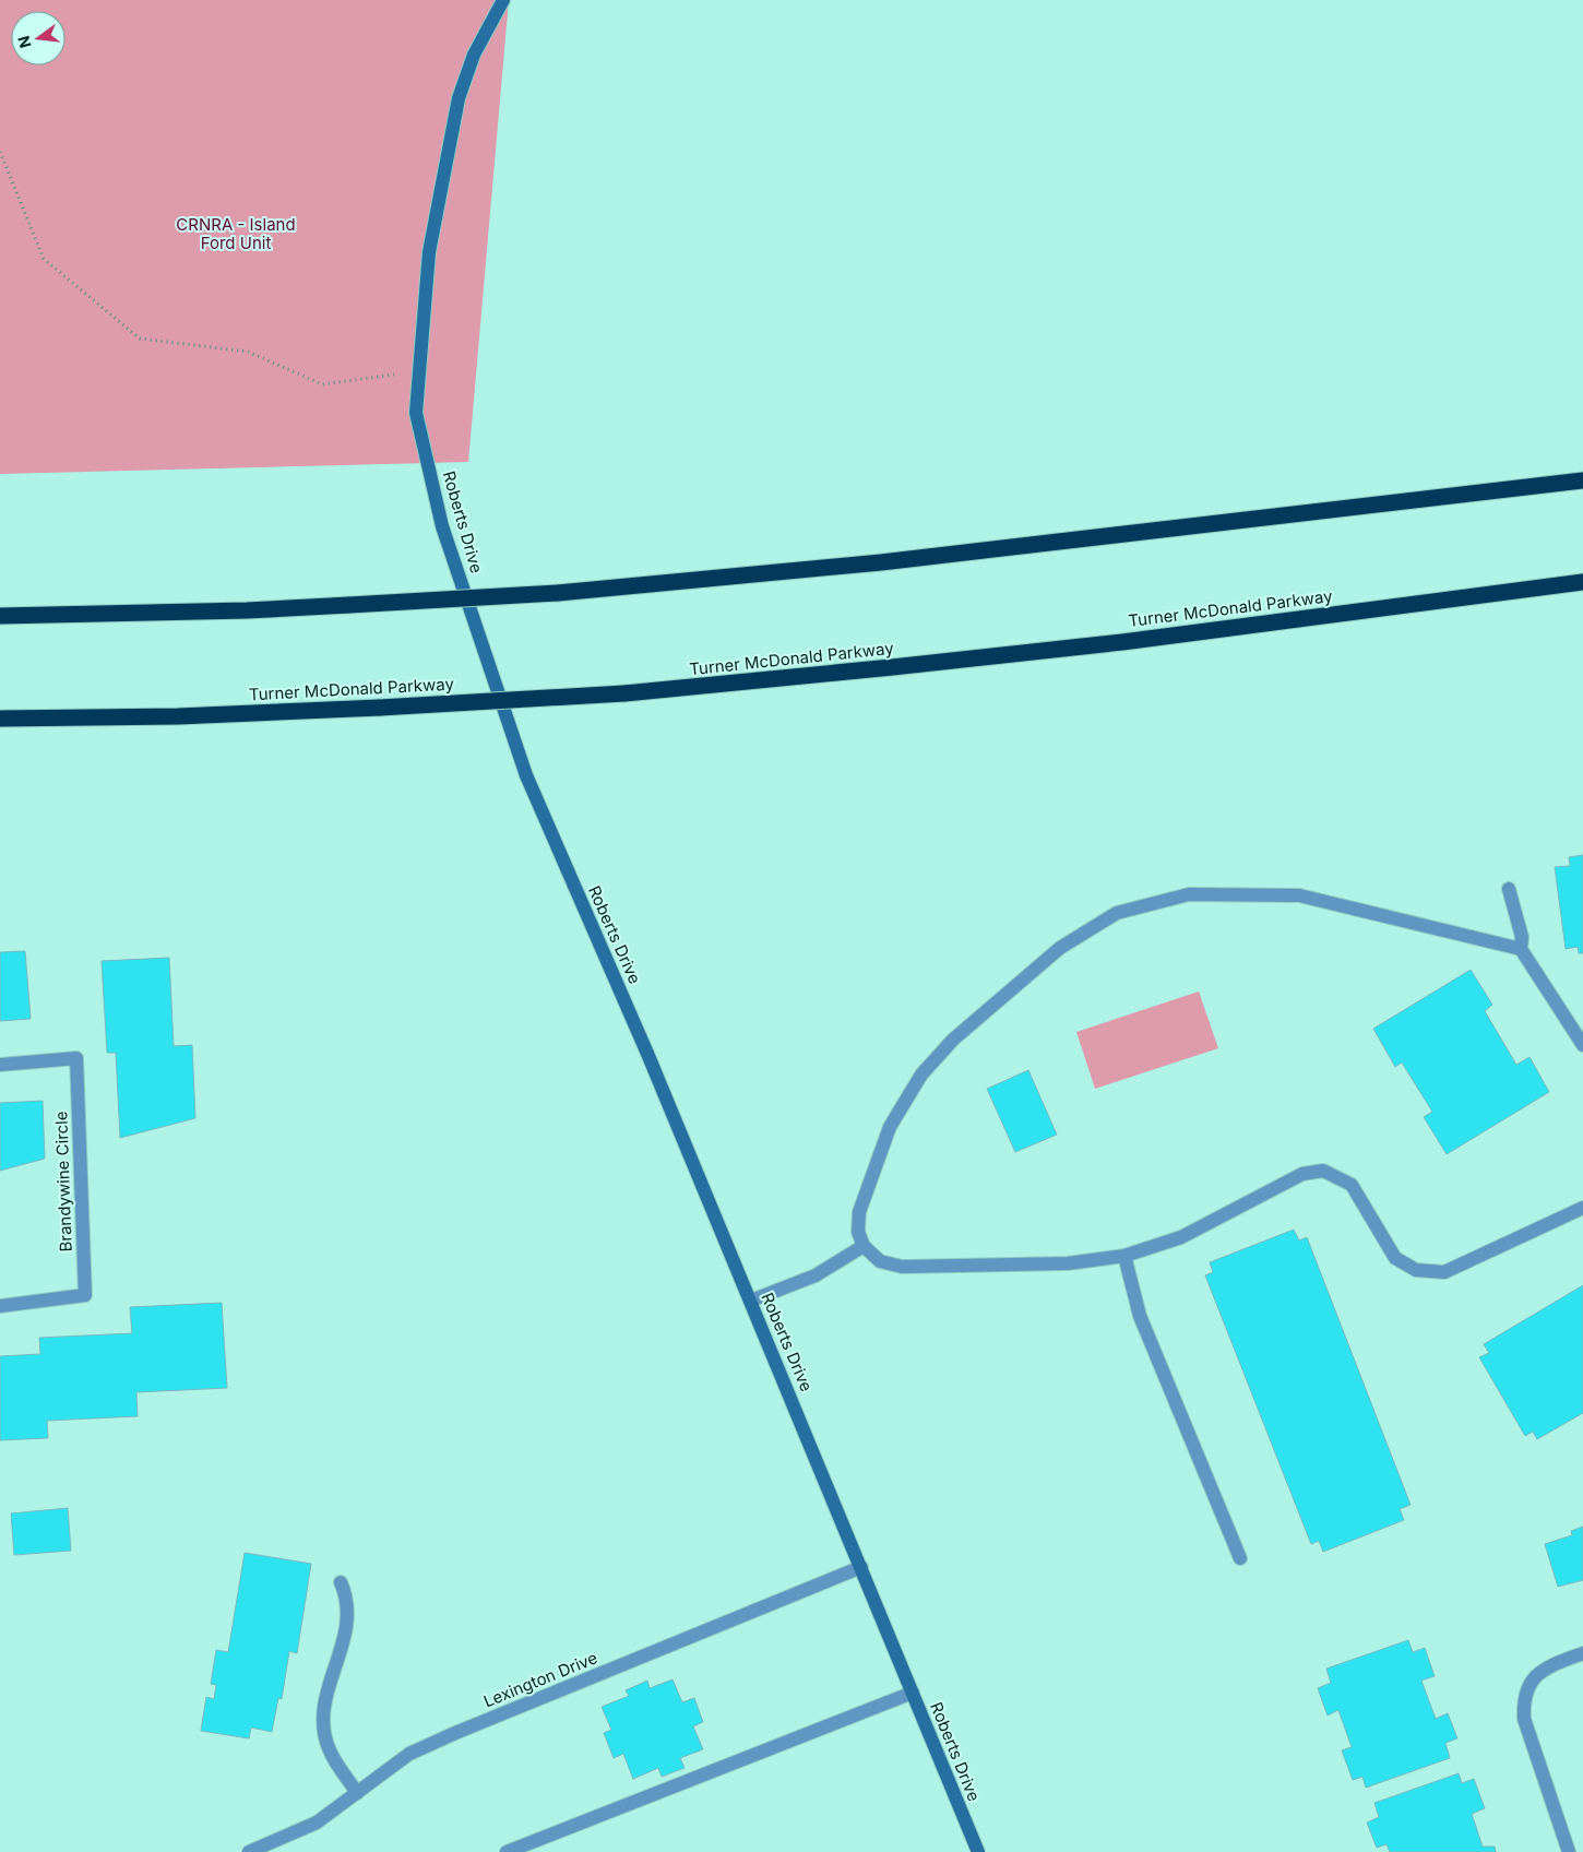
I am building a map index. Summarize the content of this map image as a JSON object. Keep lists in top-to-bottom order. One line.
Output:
{"streets":{"highway":["Turner McDonald Parkway"],"street":["Roberts Drive","Brandywine Circle","Lexington Drive"]},"crossings":[["Roberts Drive","Lexington Drive"]],"parks":["CRNRA - Island Ford Unit"],"north":"left"}
